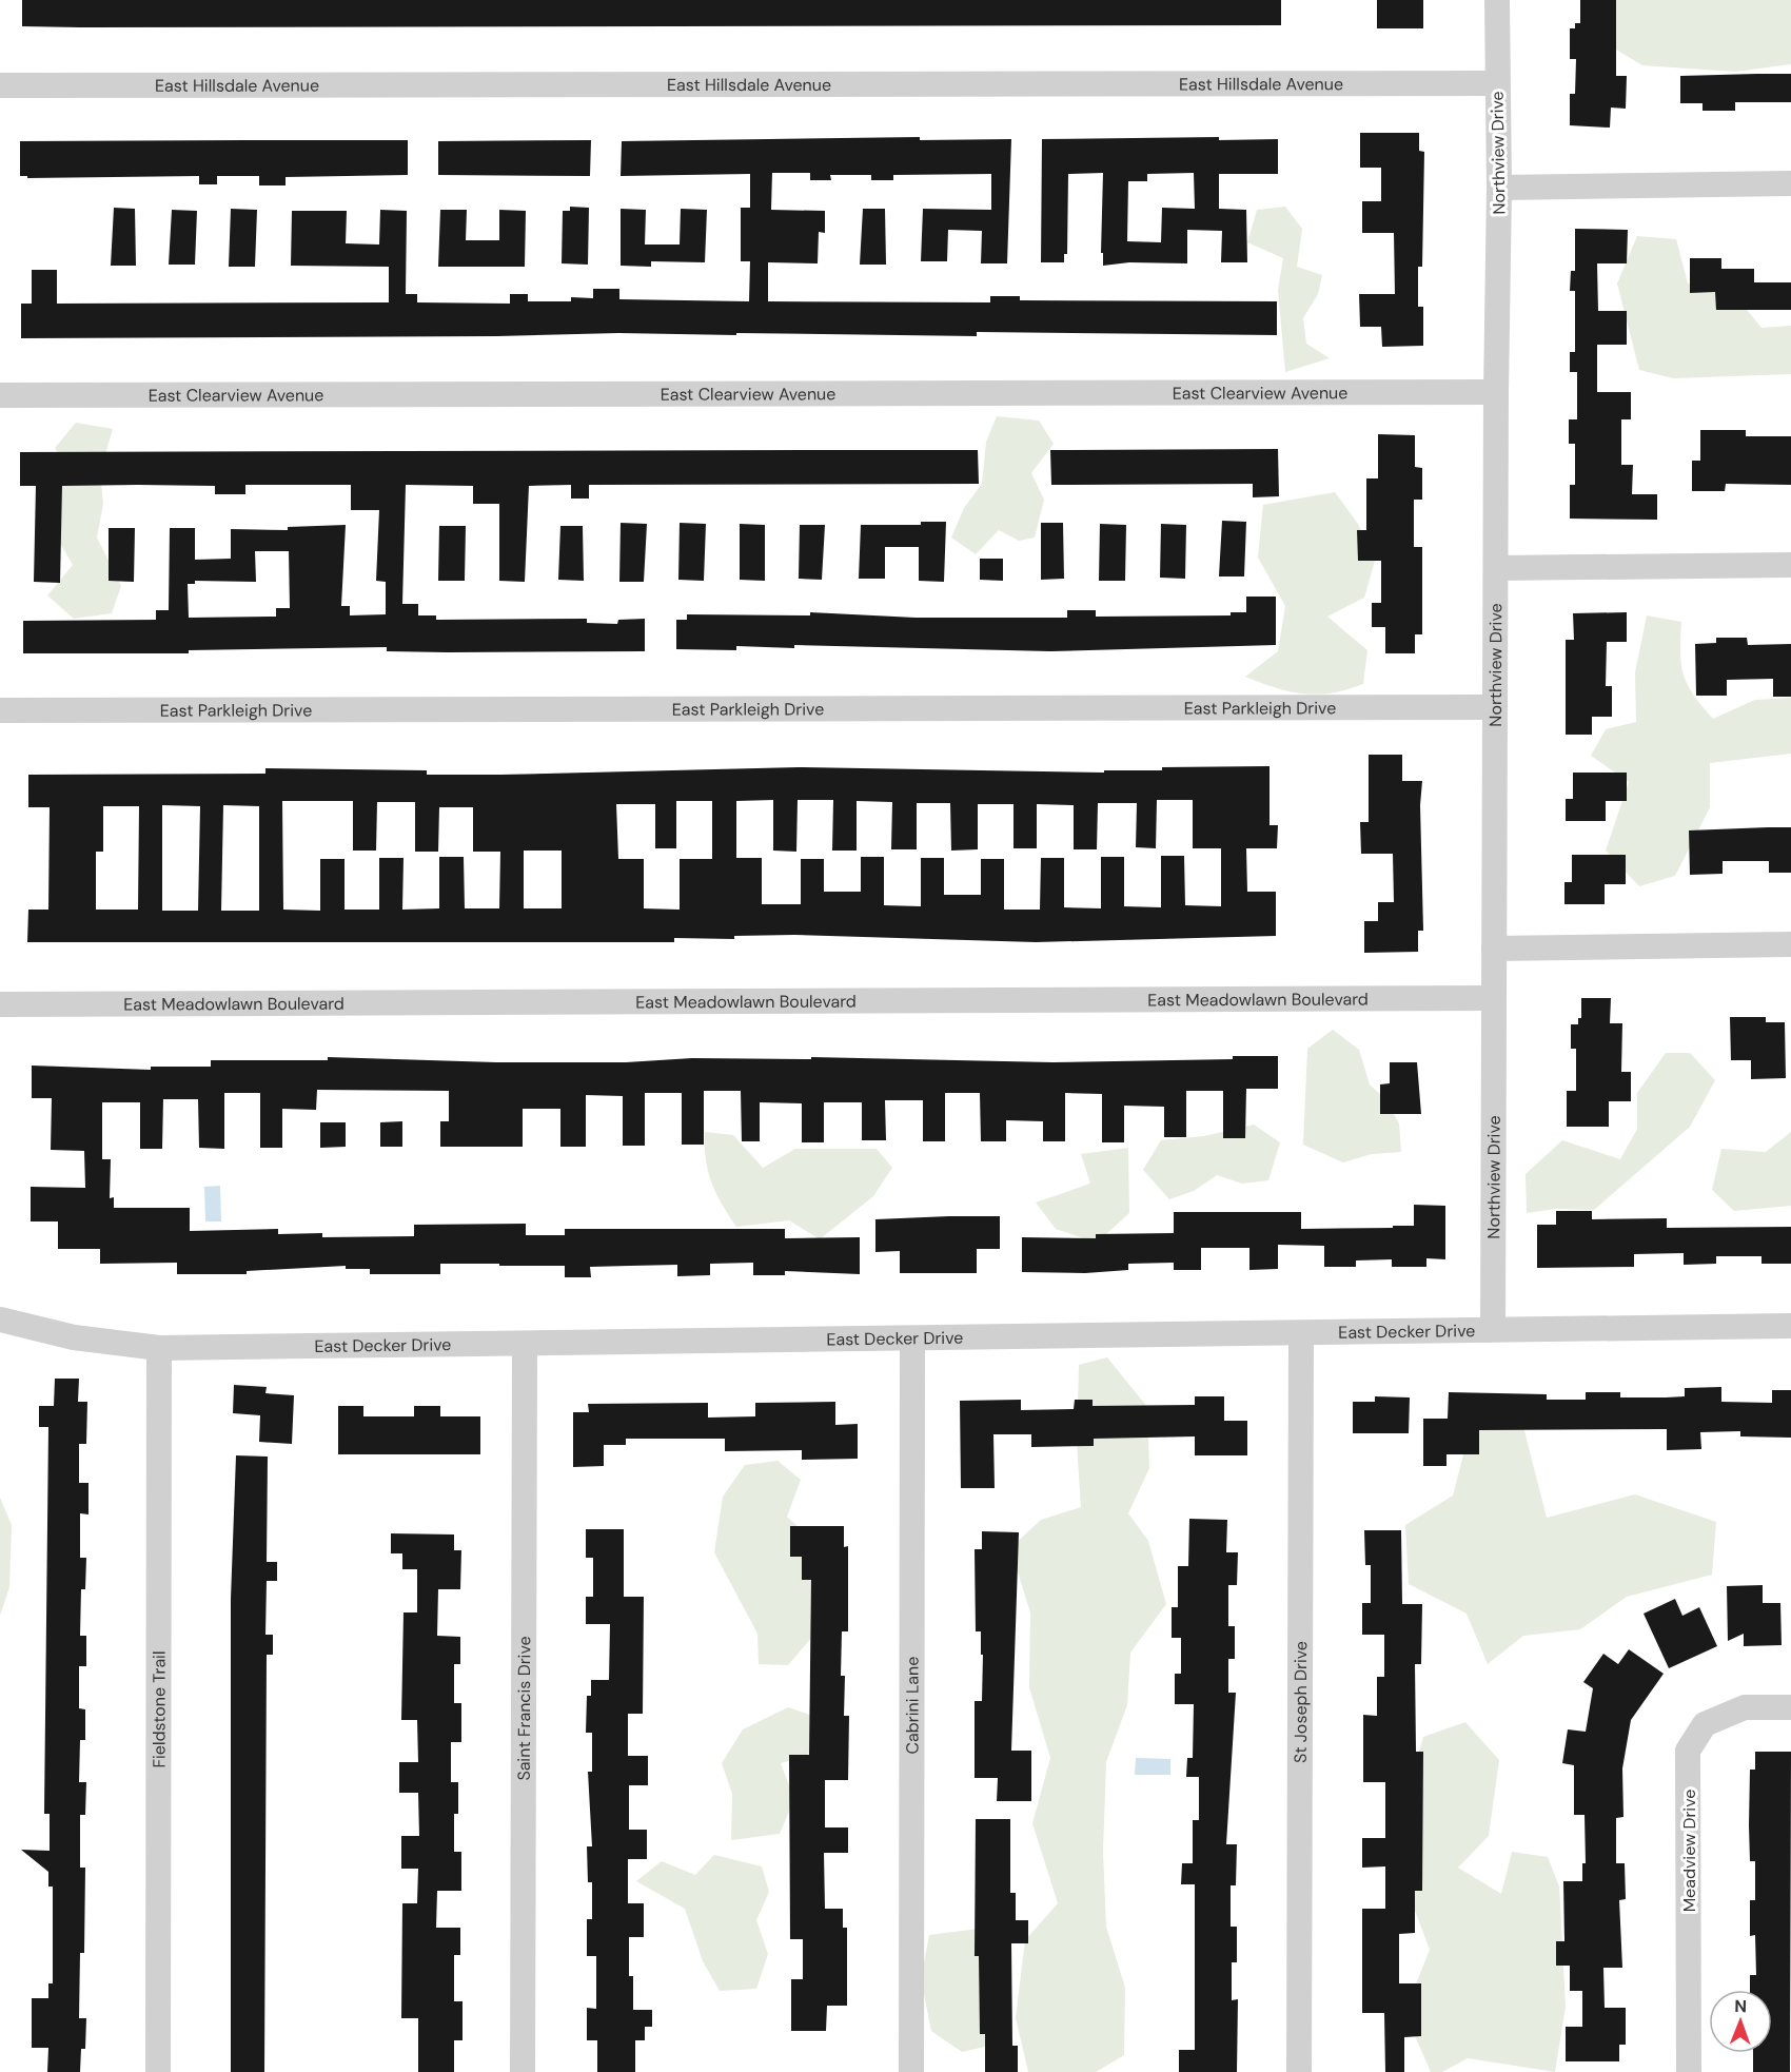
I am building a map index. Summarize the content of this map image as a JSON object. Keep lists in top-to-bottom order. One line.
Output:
{"streets":{"street":["East Hillsdale Avenue","Northview Drive","East Clearview Avenue","East Parkleigh Drive","East Meadowlawn Boulevard","East Decker Drive","St Joseph Drive","Cabrini Lane","Saint Francis Drive","Fieldstone Trail","Meadview Drive"]},"crossings":[["East Hillsdale Avenue","Northview Drive"],["Northview Drive","East Clearview Avenue"],["Northview Drive","East Parkleigh Drive"],["Northview Drive","East Meadowlawn Boulevard"],["Northview Drive","East Decker Drive"],["East Decker Drive","St Joseph Drive"],["East Decker Drive","Cabrini Lane"],["East Decker Drive","Saint Francis Drive"],["East Decker Drive","Fieldstone Trail"]],"north":"top"}
